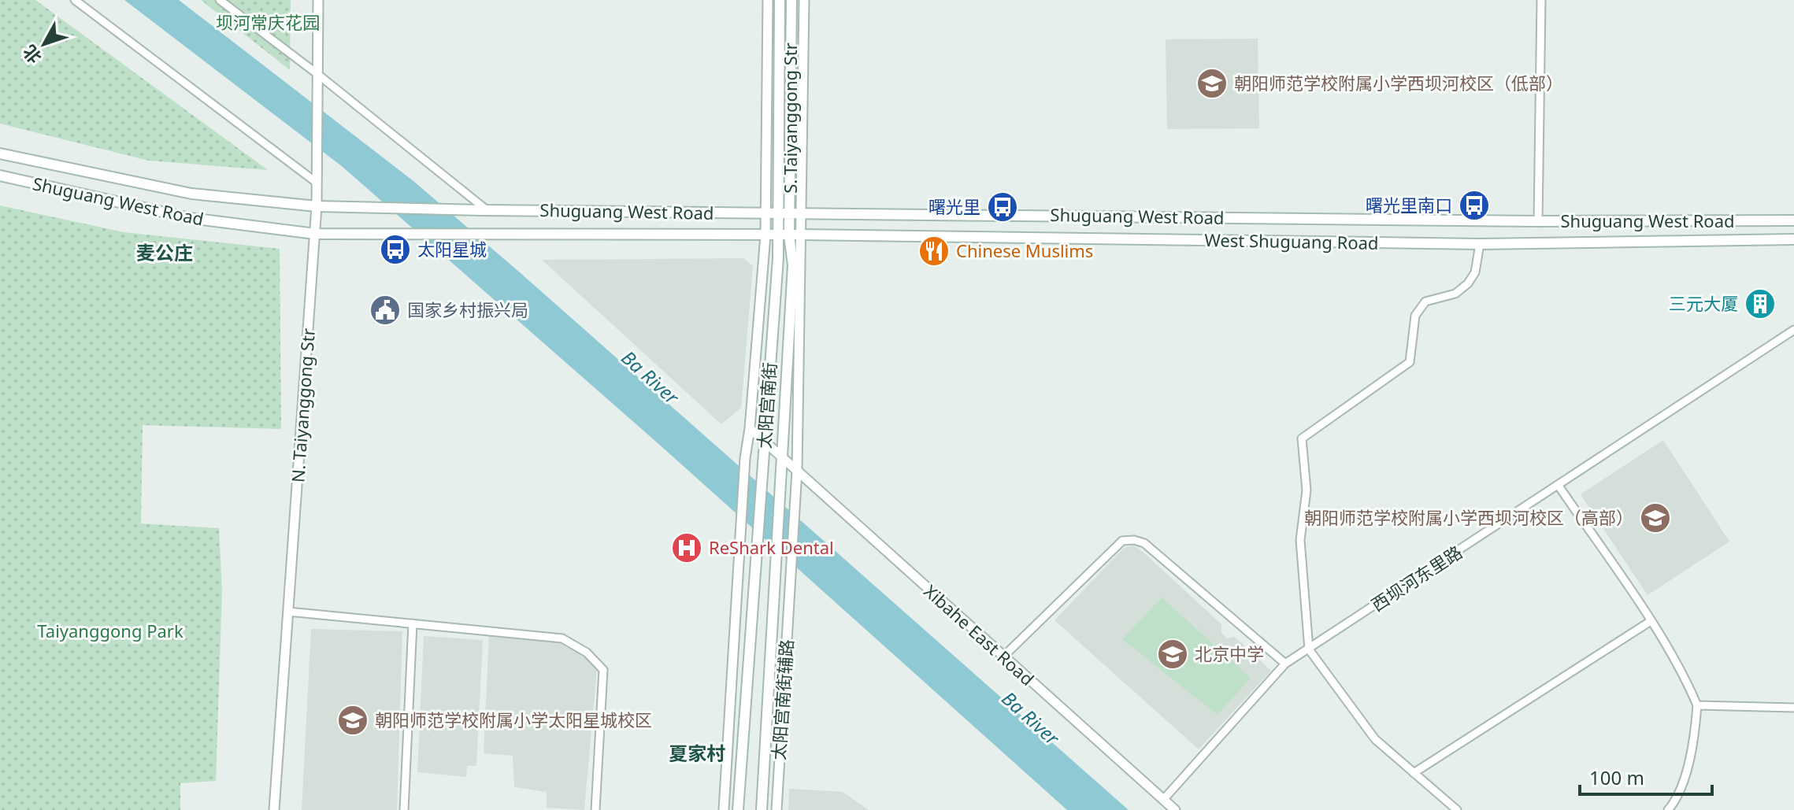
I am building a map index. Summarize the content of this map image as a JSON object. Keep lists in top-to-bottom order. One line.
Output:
{"streets":{"main road":["S. Taiyanggong Str","Shuguang West Road","West Shuguang Road","太阳宫南街"],"street":["N. Taiyanggong Str","西坝河东里路","Xibahe East Road","太阳宫南街辅路"]},"crossings":[["S. Taiyanggong Str","Shuguang West Road"],["S. Taiyanggong Str","West Shuguang Road"],["S. Taiyanggong Str","太阳宫南街"],["Shuguang West Road","West Shuguang Road"],["Shuguang West Road","N. Taiyanggong Str"],["Shuguang West Road","太阳宫南街"],["West Shuguang Road","太阳宫南街"],["太阳宫南街","Xibahe East Road"],["太阳宫南街","太阳宫南街辅路"],["西坝河东里路","Xibahe East Road"]],"districts":["麦公庄","夏家村"],"water":["Ba River"],"parks":["坝河常庆花园","Taiyanggong Park"],"places":{"school or university":["朝阳师范学校附属小学西坝河校区（低部）","朝阳师范学校附属小学西坝河校区（高部）","北京中学","朝阳师范学校附属小学太阳星城校区"],"bus stop":["曙光里南口","曙光里","太阳星城"],"restaurant":["Chinese Muslims"],"building":["三元大厦"],"public building":["国家乡村振兴局"],"hospital":["ReShark Dental"]},"scale_bar":"100 m","north":"bottom left"}
